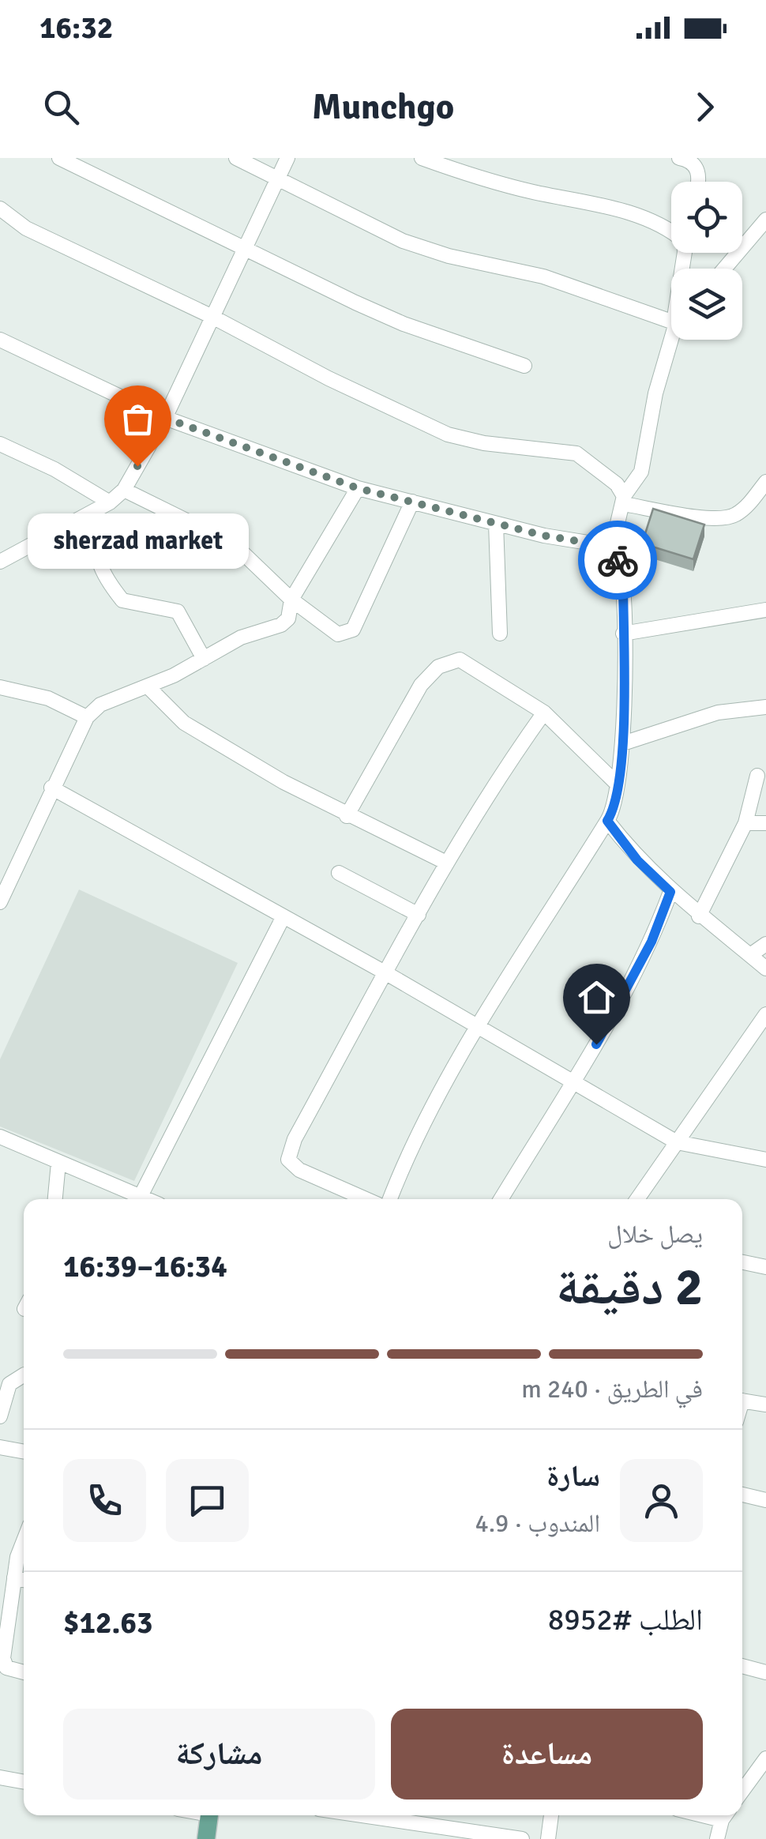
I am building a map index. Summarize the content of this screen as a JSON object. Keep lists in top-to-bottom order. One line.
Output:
{"places":["sherzad market"],"page":{"status":"16:32","header":"Munchgo","bubble":"sherzad market","heading":["2 دقيقة","يصل خلال","16:34–16:39"],"panel":["سارة","المندوب · 4.9","الطلب #8952","$12.63"],"bar":"في الطريق · 240 m","buttons":["مساعدة","مشاركة"]}}
